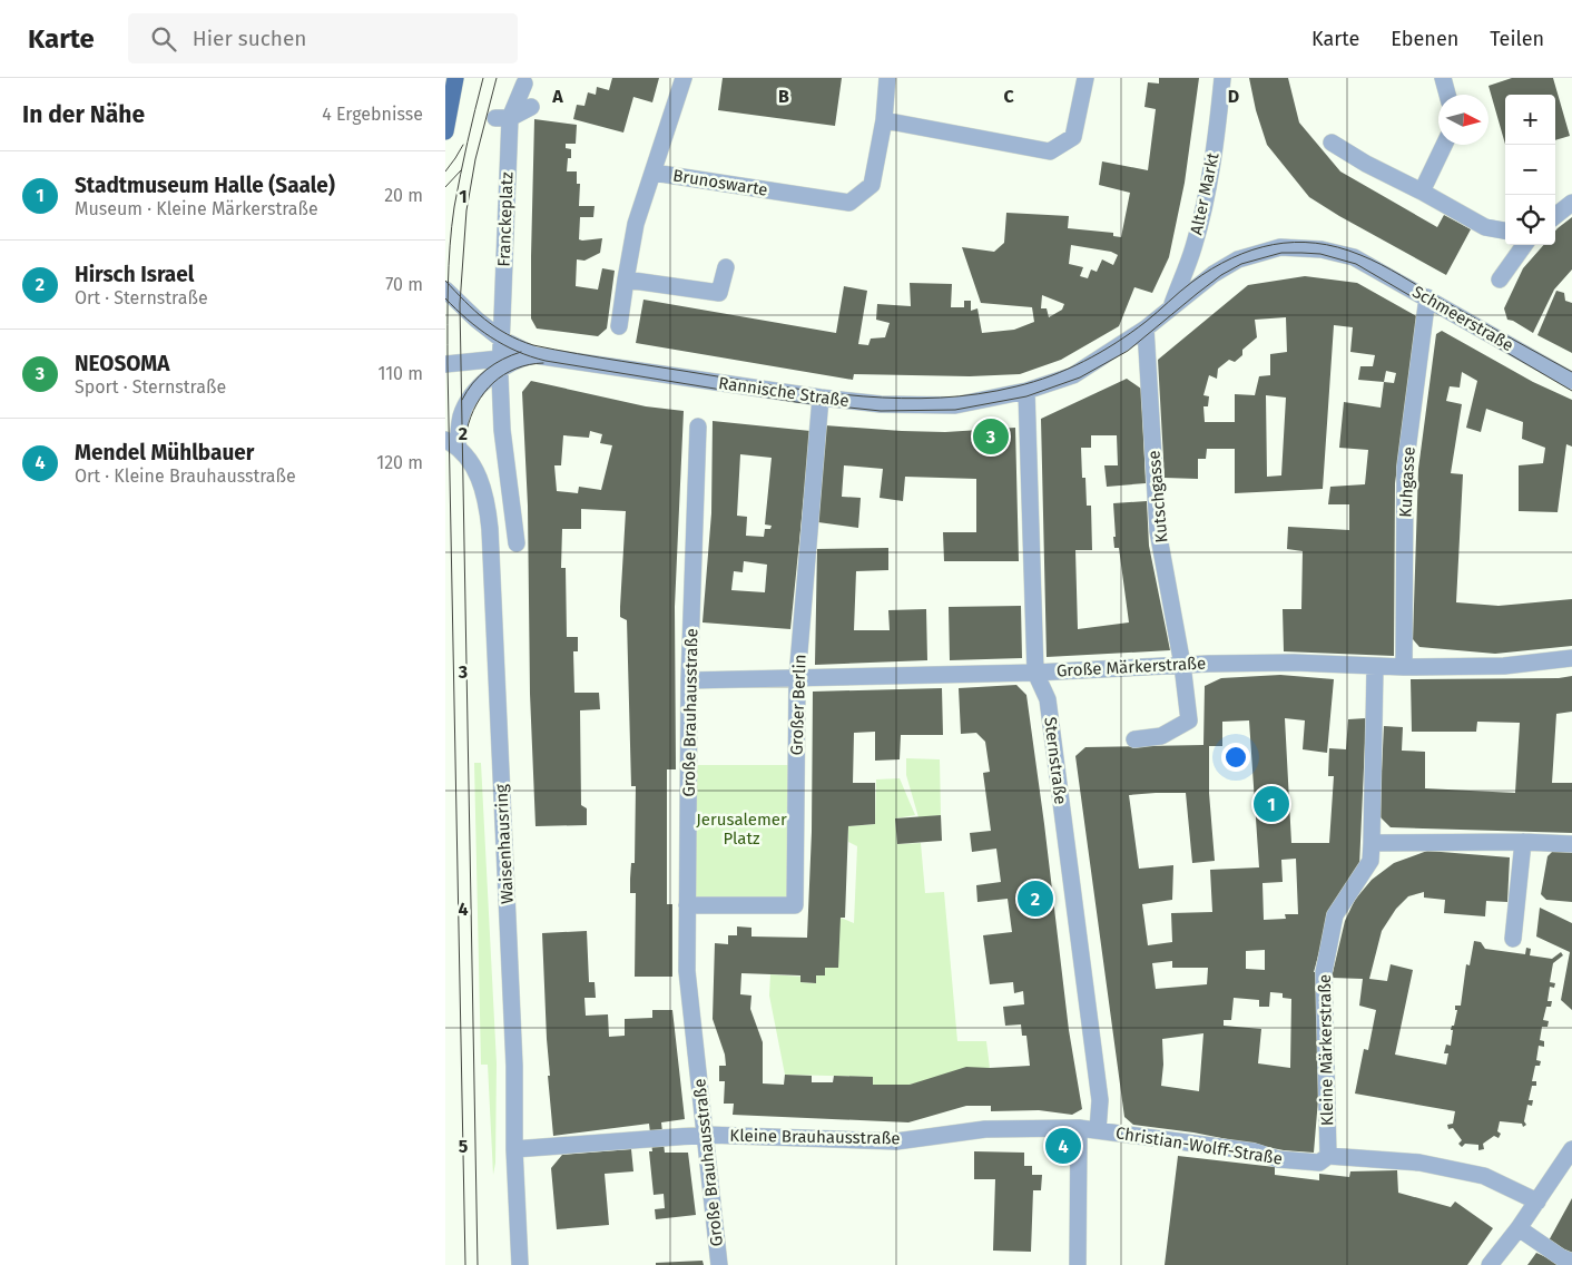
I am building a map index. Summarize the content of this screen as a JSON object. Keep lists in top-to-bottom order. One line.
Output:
{"streets":{"street":["Brunoswarte","Alter Markt","Franckeplatz","Schmeerstraße","Rannische Straße","Kuhgasse","Kutschgasse","Große Märkerstraße","Großer Berlin","Große Brauhausstraße","Sternstraße","Waisenhausring","Kleine Märkerstraße","Kleine Brauhausstraße","Christian-Wolff-Straße"]},"crossings":[["Alter Markt","Schmeerstraße"],["Alter Markt","Rannische Straße"],["Alter Markt","Kutschgasse"],["Schmeerstraße","Kuhgasse"],["Rannische Straße","Kutschgasse"],["Rannische Straße","Großer Berlin"],["Rannische Straße","Sternstraße"],["Kuhgasse","Große Märkerstraße"],["Kutschgasse","Große Märkerstraße"],["Große Märkerstraße","Großer Berlin"],["Große Märkerstraße","Große Brauhausstraße"],["Große Märkerstraße","Sternstraße"],["Große Märkerstraße","Kleine Märkerstraße"],["Großer Berlin","Große Brauhausstraße"],["Große Brauhausstraße","Kleine Brauhausstraße"],["Sternstraße","Christian-Wolff-Straße"],["Waisenhausring","Kleine Brauhausstraße"],["Kleine Märkerstraße","Christian-Wolff-Straße"],["Kleine Brauhausstraße","Christian-Wolff-Straße"]],"parks":["Jerusalemer Platz"],"north":"right","page":{"header":"Karte","search":"Hier suchen","nav":["Karte","Ebenen","Teilen"],"heading":["In der Nähe","4 Ergebnisse"],"map_buttons":["+","−"],"list":[{"mark":"1","name":"Stadtmuseum Halle (Saale)","note":"Museum · Kleine Märkerstraße","value":"20 m"},{"mark":"2","name":"Hirsch Israel","note":"Ort · Sternstraße","value":"70 m"},{"mark":"3","name":"NEOSOMA","note":"Sport · Sternstraße","value":"110 m"},{"mark":"4","name":"Mendel Mühlbauer","note":"Ort · Kleine Brauhausstraße","value":"120 m"}],"pins":["3","1","2","4"]},"grid":{"columns":["A","B","C","D"],"rows":["1","2","3","4","5"]}}
